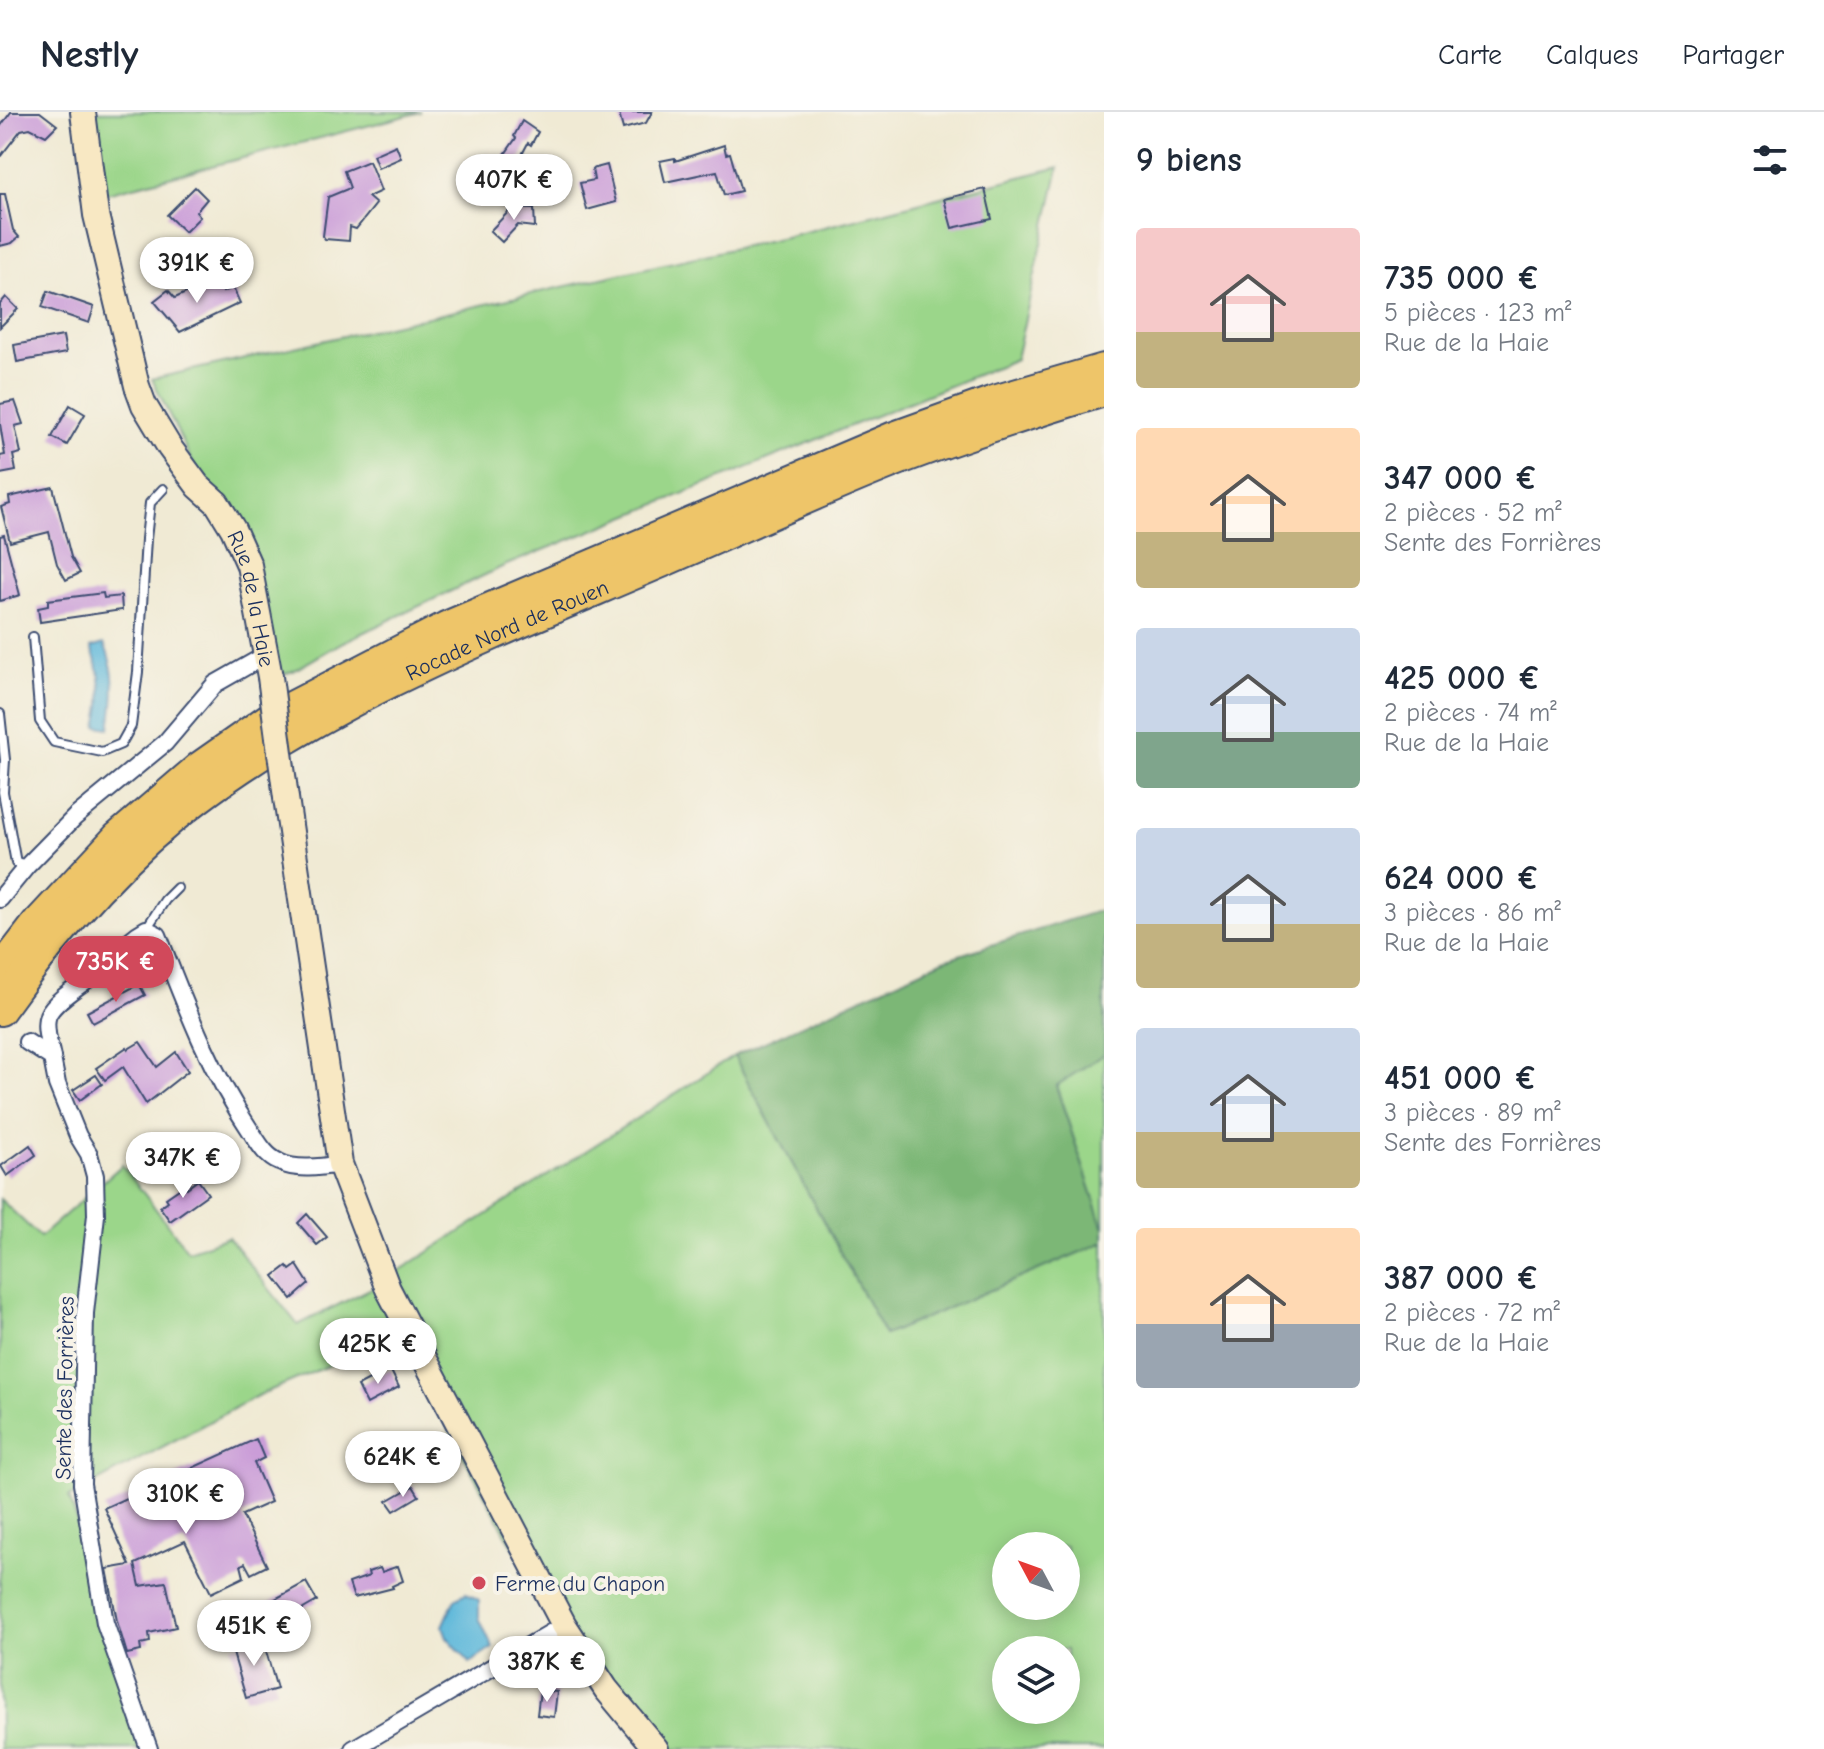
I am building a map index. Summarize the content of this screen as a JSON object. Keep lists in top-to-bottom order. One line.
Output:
{"streets":{"highway":["Rocade Nord de Rouen"],"street":["Rue de la Haie","Sente des Forrières"]},"places":["Ferme du Chapon"],"north":"top left","page":{"header":"Nestly","nav":["Carte","Calques","Partager"],"heading":"9 biens","price":["407K €","391K €","735K €","347K €","425K €","624K €","310K €","451K €","387K €"],"list":[{"name":"735 000 €","note":"5 pièces · 123 m² · Rue de la Haie"},{"name":"347 000 €","note":"2 pièces · 52 m² · Sente des Forrières"},{"name":"425 000 €","note":"2 pièces · 74 m² · Rue de la Haie"},{"name":"624 000 €","note":"3 pièces · 86 m² · Rue de la Haie"},{"name":"451 000 €","note":"3 pièces · 89 m² · Sente des Forrières"},{"name":"387 000 €","note":"2 pièces · 72 m² · Rue de la Haie"}]}}
